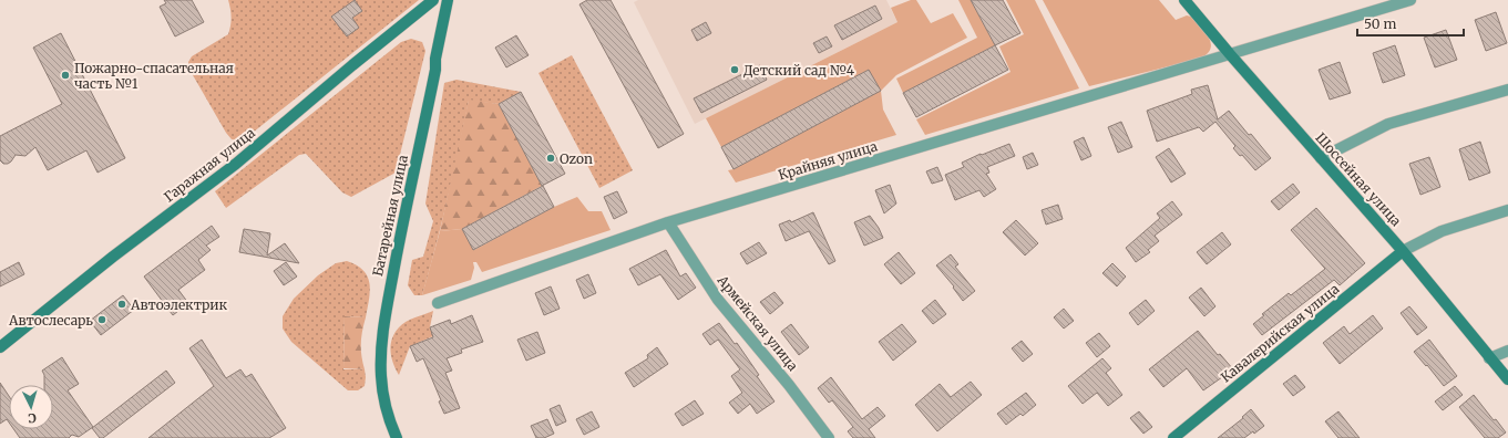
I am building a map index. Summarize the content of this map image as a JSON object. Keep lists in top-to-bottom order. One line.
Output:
{"streets":{"main road":["Гаражная улица","Шоссейная улица","Батарейная улица","Кавалерийская улица"],"street":["Крайняя улица","Армейская улица"]},"crossings":[["Крайняя улица","Шоссейная улица"],["Крайняя улица","Армейская улица"],["Шоссейная улица","Кавалерийская улица"]],"places":["Детский сад №4","Пожарно-спасательная часть №1","Ozon","Автоэлектрик","Автослесарь"],"scale_bar":"50 m","north":"bottom"}
